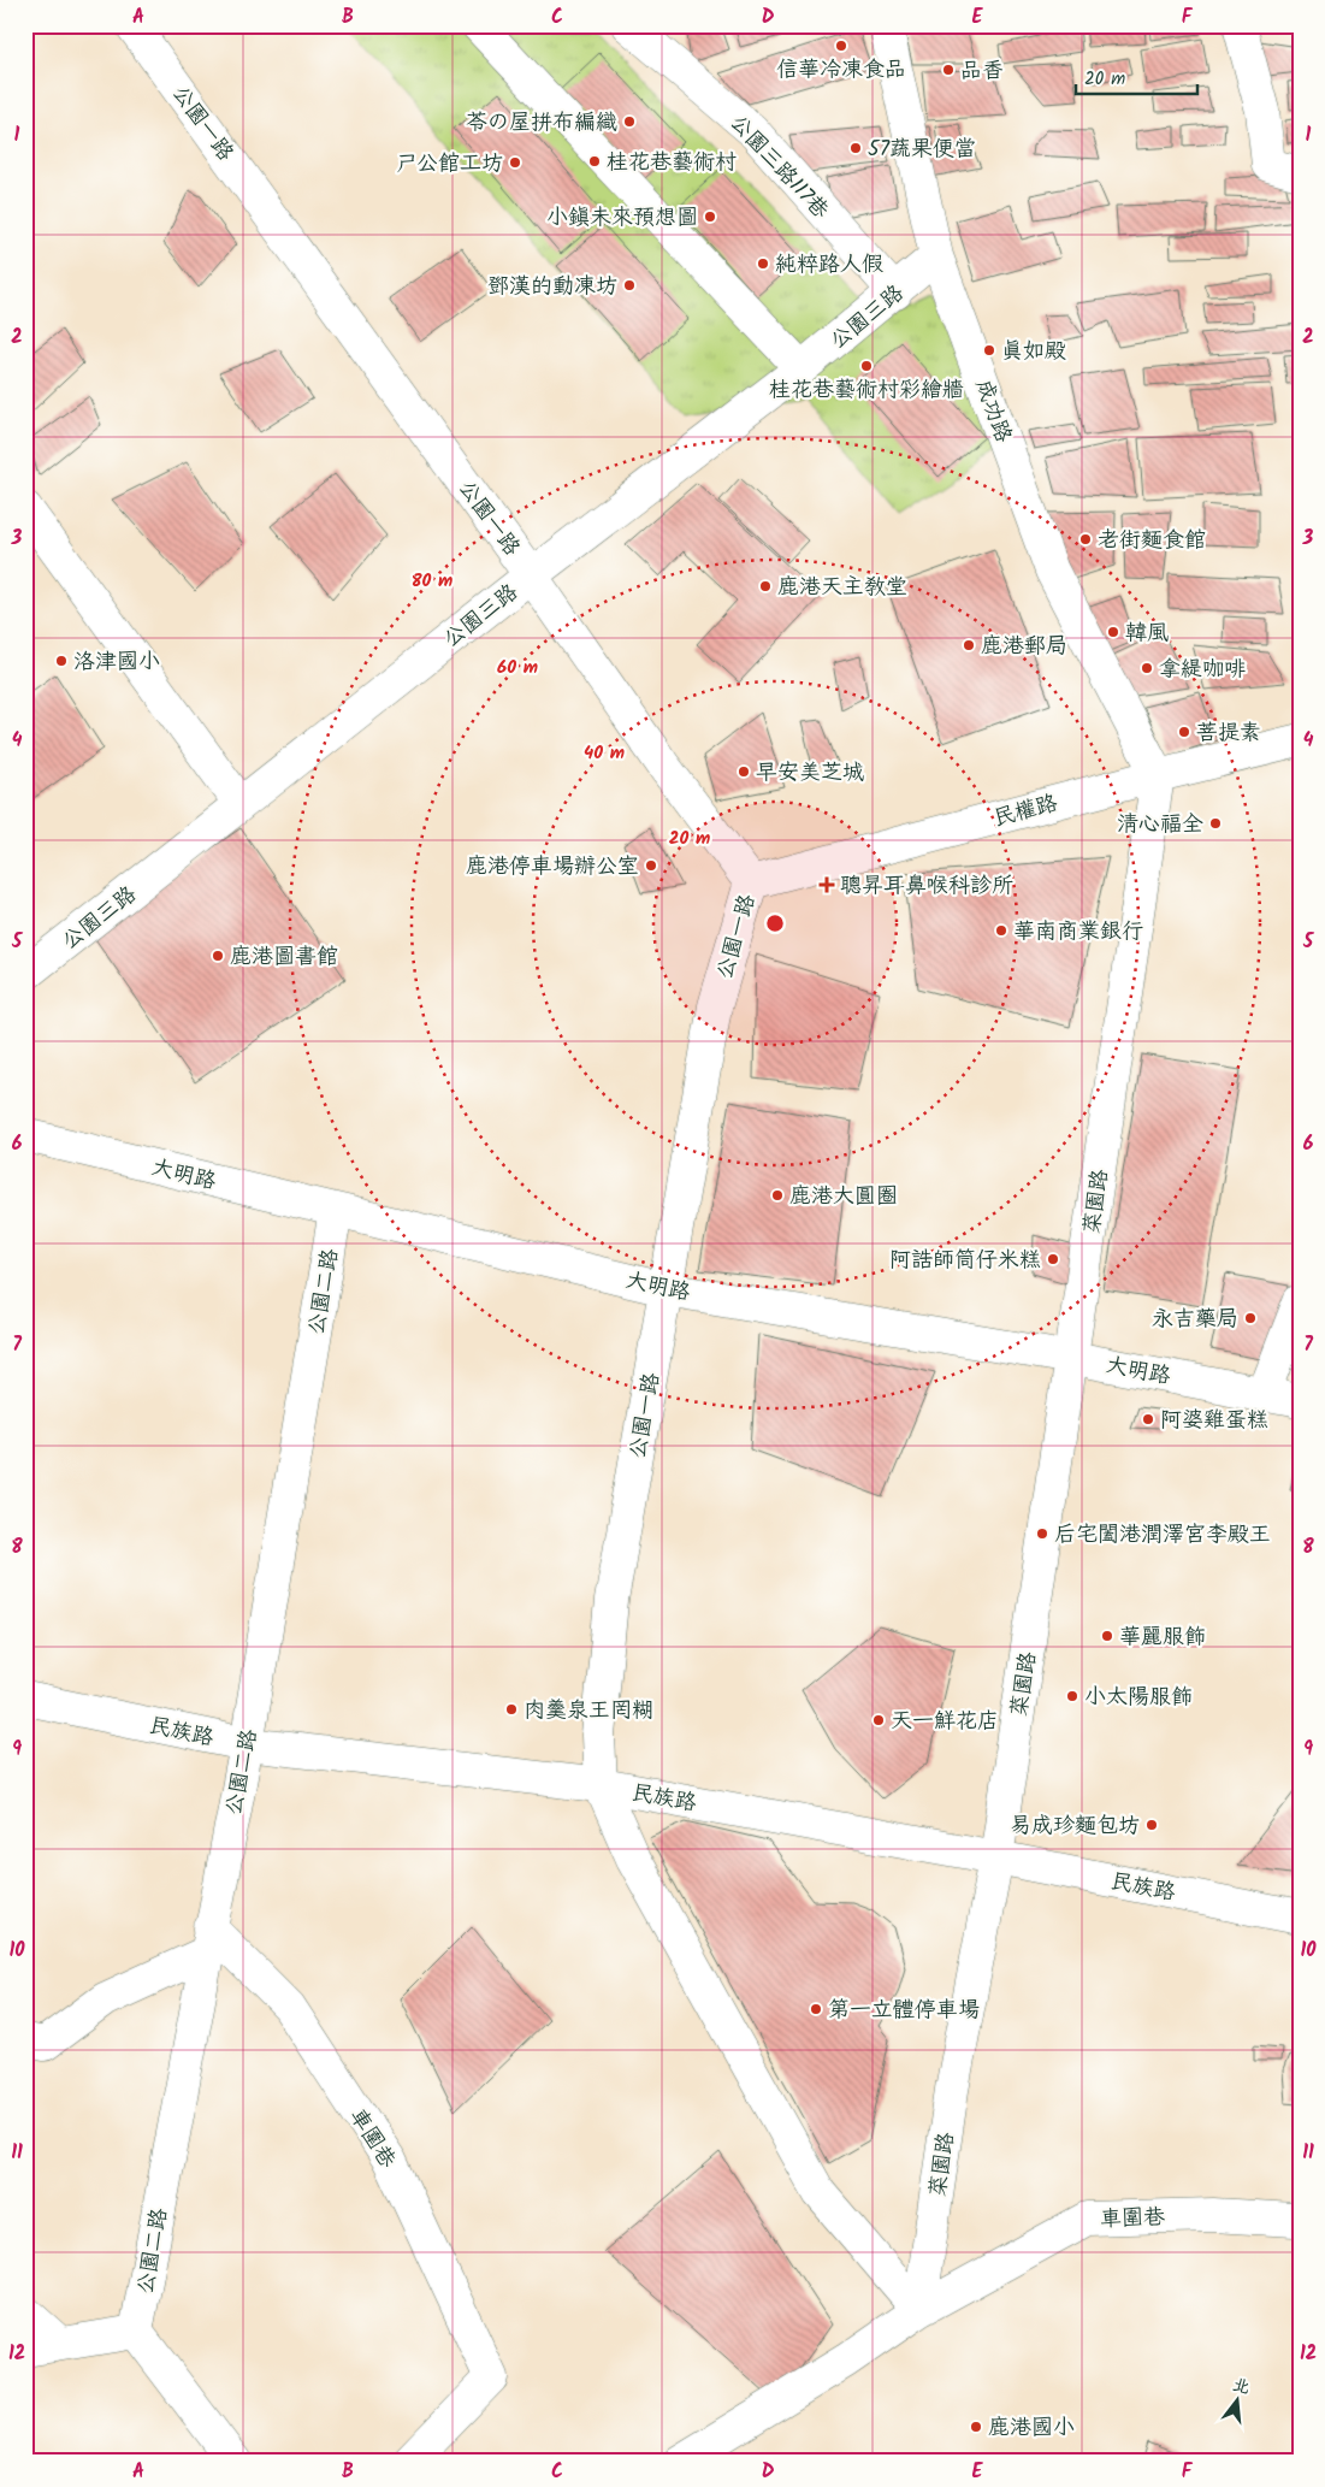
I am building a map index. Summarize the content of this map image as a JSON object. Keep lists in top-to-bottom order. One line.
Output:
{"streets":{"street":["公園一路","公園三路117巷","公園三路","成功路","民權路","大明路","菜園路","公園二路","民族路","車圍巷"]},"crossings":[["公園一路","公園三路"],["公園一路","民權路"],["公園一路","大明路"],["公園一路","菜園路"],["公園一路","民族路"],["公園一路","車圍巷"],["公園三路117巷","公園三路"],["公園三路","成功路"],["成功路","民權路"],["成功路","菜園路"],["民權路","菜園路"],["大明路","菜園路"],["大明路","公園二路"],["菜園路","民族路"],["菜園路","車圍巷"],["公園二路","民族路"],["公園二路","車圍巷"]],"places":{"other":["信華冷凍食品","品香","苓の屋拼布編織","57蔬果便當","桂花巷藝術村","ㄕ公館工坊","小鎮未來預想圖","純粹路人假","鄧漢的動凍坊","真如殿","桂花巷藝術村彩繪牆","老街麵食館","鹿港天主教堂","韓風","鹿港郵局","洛津國小","拿緹咖啡","菩提素","早安美芝城","清心福全","鹿港停車場辦公室","華南商業銀行","鹿港圖書館","鹿港大圓圈","阿誥師筒仔米糕","永吉藥局","阿婆雞蛋糕","后宅闔港潤澤宮李殿王","華麗服飾","小太陽服飾","肉羹泉王罔糊","天一鮮花店","易成珍麵包坊","第一立體停車場","鹿港國小"],"health":["聰昇耳鼻喉科診所"]},"scale_bar":"20 m","north":"top","grid":{"columns":["A","B","C","D","E","F"],"rows":["1","2","3","4","5","6","7","8","9","10","11","12"]},"rings":["80 m","60 m","40 m","20 m"]}
